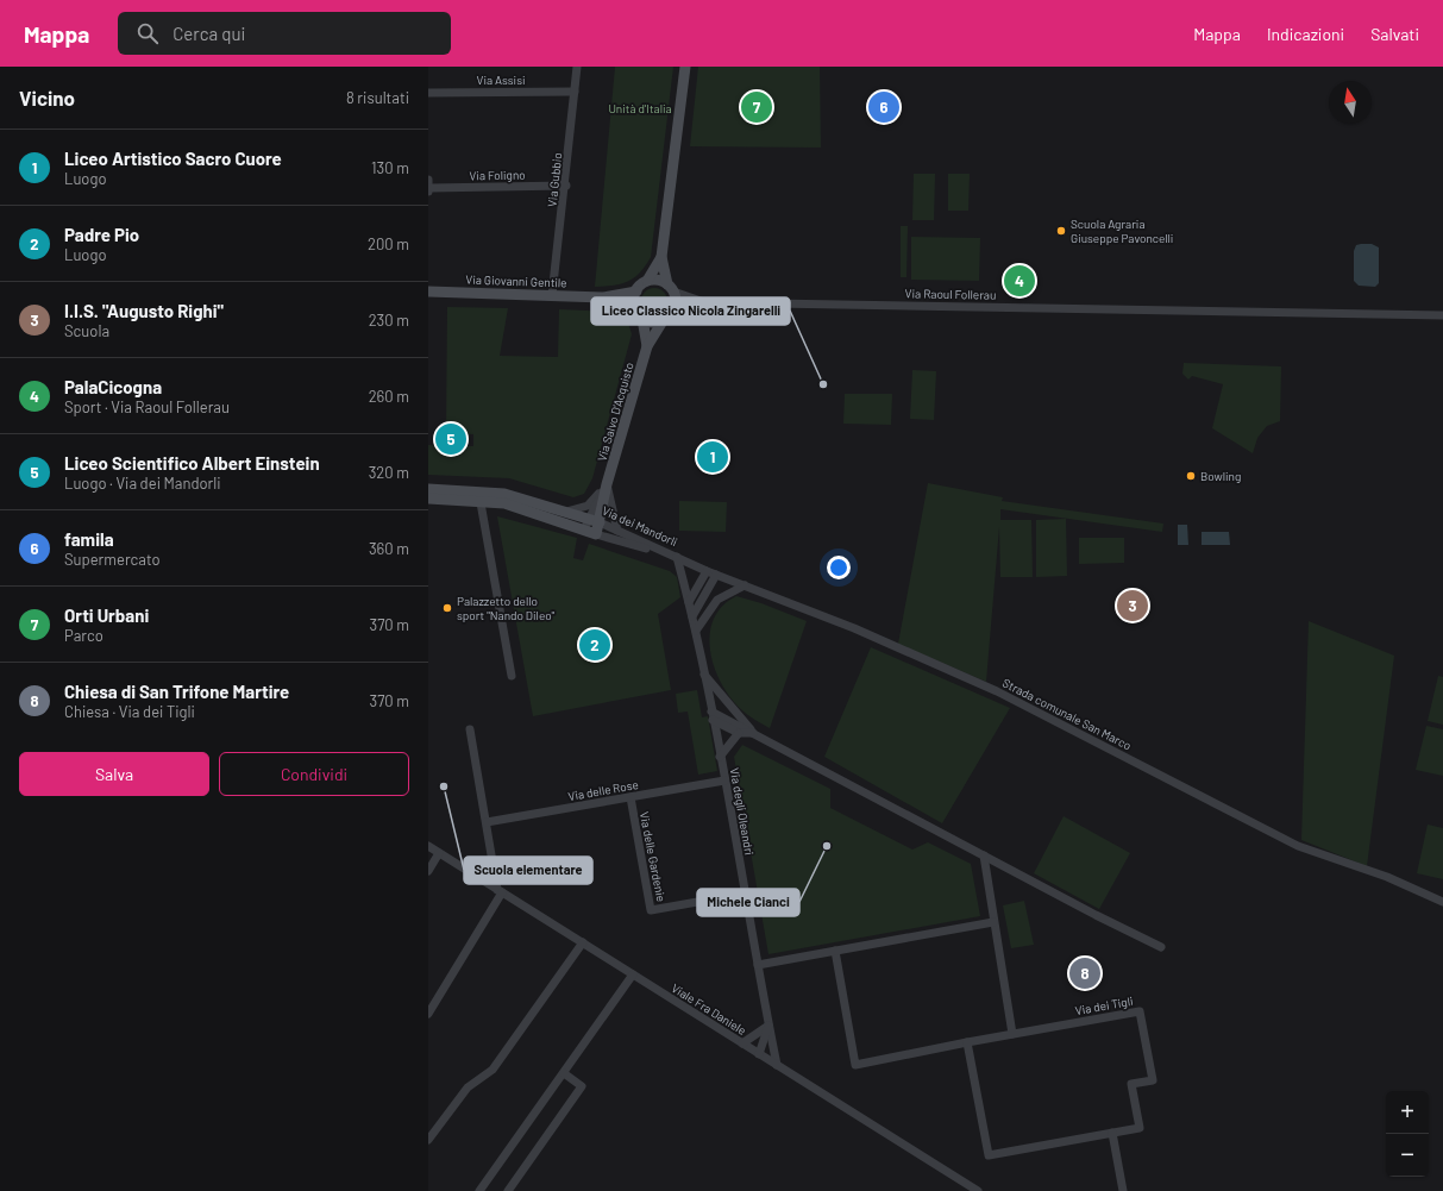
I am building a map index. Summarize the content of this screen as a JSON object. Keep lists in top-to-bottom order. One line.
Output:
{"streets":{"street":["Via Assisi","Via Foligno","Via Gubbio","Via Giovanni Gentile","Via Raoul Follerau","Via Salvo D'Acquisto","Via dei Mandorli","Strada comunale San Marco","Via delle Rose","Via degli Oleandri","Via delle Gardenie","Via dei Tigli","Viale Fra Daniele"]},"crossings":[["Via Assisi","Via Gubbio"],["Via Foligno","Via Gubbio"],["Via Gubbio","Via Giovanni Gentile"],["Via Giovanni Gentile","Via Raoul Follerau"],["Via Giovanni Gentile","Via Salvo D'Acquisto"],["Via Raoul Follerau","Via Salvo D'Acquisto"],["Via Salvo D'Acquisto","Via dei Mandorli"],["Via dei Mandorli","Strada comunale San Marco"],["Via dei Mandorli","Via degli Oleandri"],["Strada comunale San Marco","Via degli Oleandri"],["Via delle Rose","Via degli Oleandri"],["Via delle Rose","Via delle Gardenie"],["Via degli Oleandri","Via delle Gardenie"],["Via degli Oleandri","Viale Fra Daniele"]],"parks":["Unità d'Italia"],"places":["Scuola Agraria Giuseppe Pavoncelli","Liceo Classico Nicola Zingarelli","Bowling","Palazzetto dello sport \"Nando Dileo\"","Scuola elementare","Michele Cianci"],"north":"top","page":{"header":"Mappa","search":"Cerca qui","nav":["Mappa","Indicazioni","Salvati"],"heading":["Vicino","8 risultati"],"pins":["6","7","4","5","1","3","2","8"],"list":[{"mark":"1","name":"Liceo Artistico Sacro Cuore","note":"Luogo","value":"130 m"},{"mark":"2","name":"Padre Pio","note":"Luogo","value":"200 m"},{"mark":"3","name":"I.I.S. \"Augusto Righi\"","note":"Scuola","value":"230 m"},{"mark":"4","name":"PalaCicogna","note":"Sport · Via Raoul Follerau","value":"260 m"},{"mark":"5","name":"Liceo Scientifico Albert Einstein","note":"Luogo · Via dei Mandorli","value":"320 m"},{"mark":"6","name":"famila","note":"Supermercato","value":"360 m"},{"mark":"7","name":"Orti Urbani","note":"Parco","value":"370 m"},{"mark":"8","name":"Chiesa di San Trifone Martire","note":"Chiesa · Via dei Tigli","value":"370 m"}],"buttons":["Salva","Condividi"],"map_buttons":["+","−"]}}
